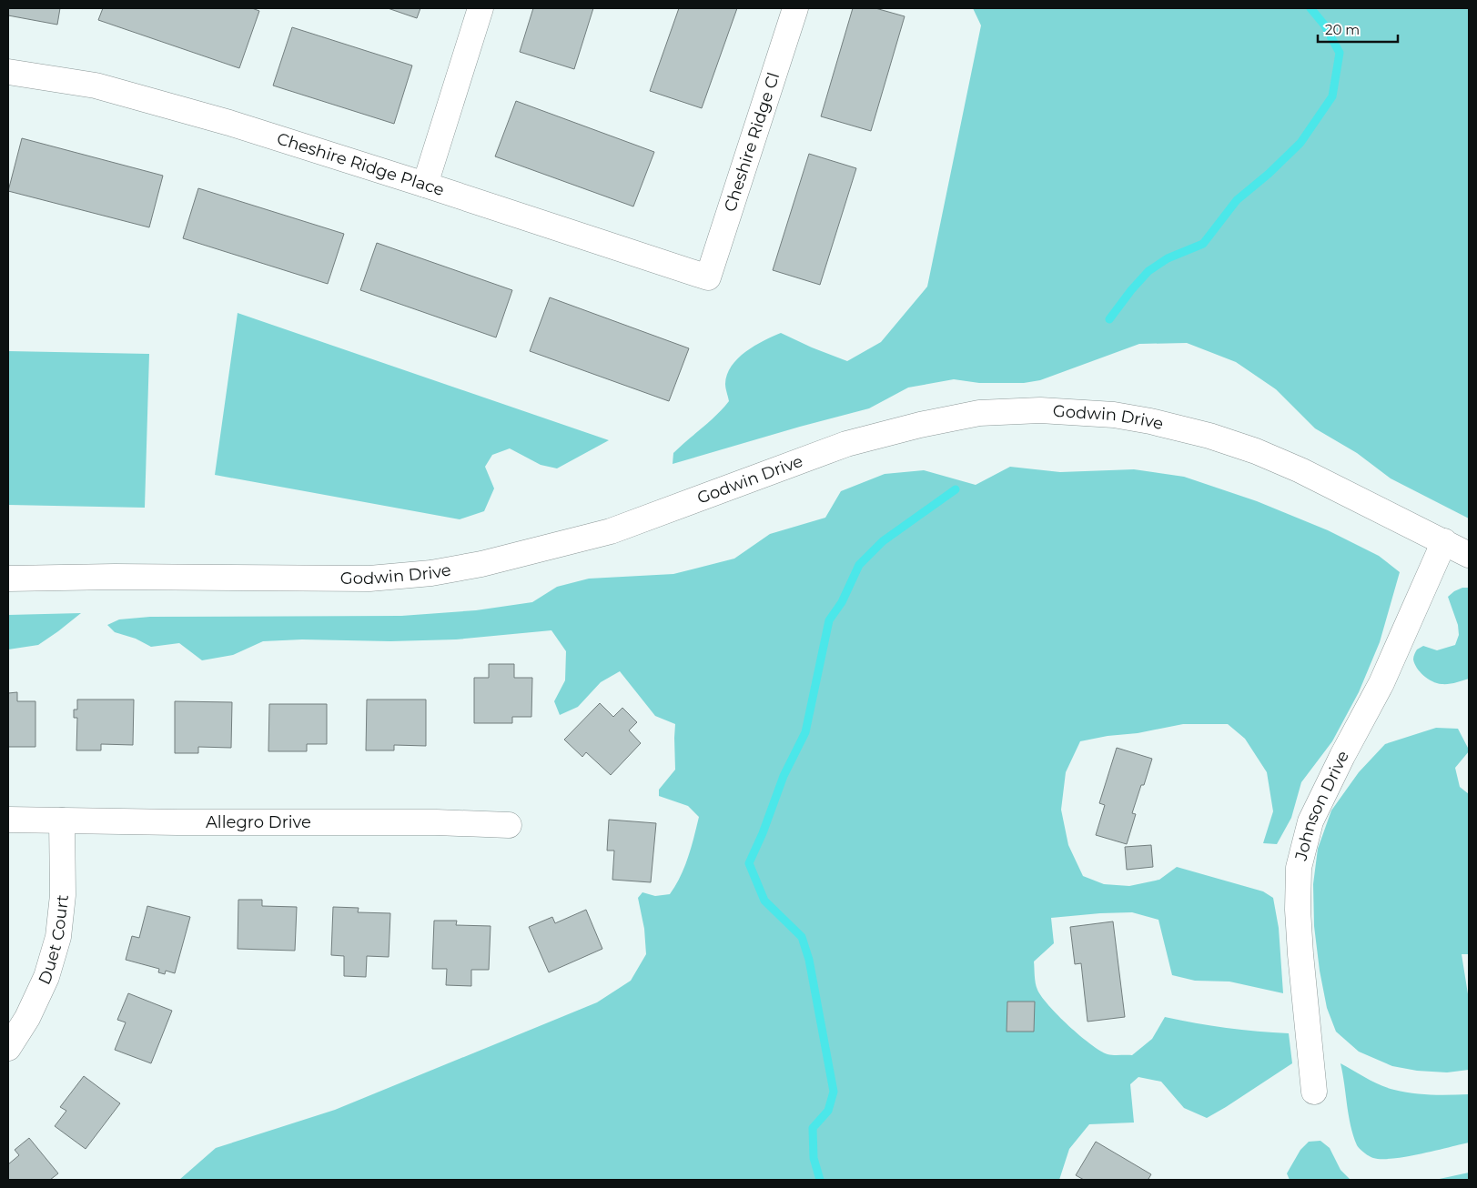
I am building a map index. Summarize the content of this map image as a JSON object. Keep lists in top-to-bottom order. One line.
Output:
{"streets":{"street":["Cheshire Ridge Cl","Cheshire Ridge Place","Godwin Drive","Johnson Drive","Allegro Drive","Duet Court"]},"crossings":[["Cheshire Ridge Cl","Cheshire Ridge Place"],["Godwin Drive","Johnson Drive"],["Allegro Drive","Duet Court"]],"scale_bar":"20 m"}
